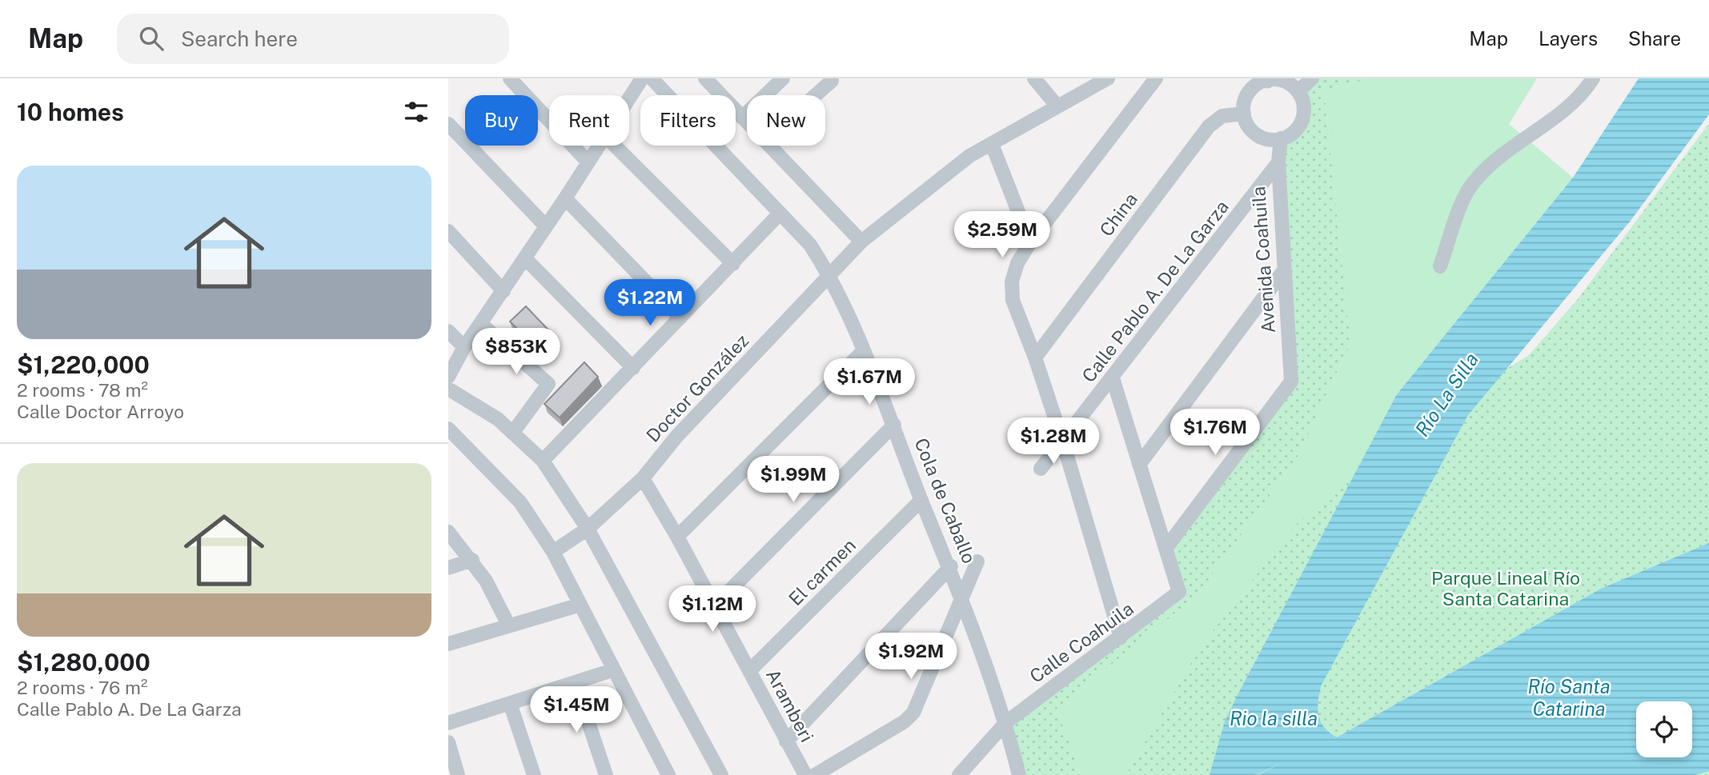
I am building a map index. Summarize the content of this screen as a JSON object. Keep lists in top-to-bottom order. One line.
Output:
{"streets":{"street":["China","Avenida Coahuila","Calle Pablo A. De La Garza","Doctor González","Cola de Caballo","El carmen","Calle Coahuila","Aramberi"]},"crossings":[["China","Avenida Coahuila"],["Avenida Coahuila","Calle Pablo A. De La Garza"],["Avenida Coahuila","Calle Coahuila"],["Doctor González","Cola de Caballo"],["Doctor González","Aramberi"],["Cola de Caballo","El carmen"],["Cola de Caballo","Calle Coahuila"],["El carmen","Aramberi"]],"water":["Río La Silla","Río Santa Catarina","Rio la silla"],"parks":["Parque Lineal Río Santa Catarina"],"page":{"header":"Map","search":"Search here","nav":["Map","Layers","Share"],"heading":"10 homes","chip":["Buy","Rent","Filters","New"],"list":[{"name":"$1,220,000","note":"2 rooms · 78 m² · Calle Doctor Arroyo"},{"name":"$1,280,000","note":"2 rooms · 76 m² · Calle Pablo A. De La Garza"}],"price":["$2.59M","$1.22M","$853K","$1.67M","$1.76M","$1.28M","$1.99M","$1.12M","$1.92M","$1.45M"]}}
